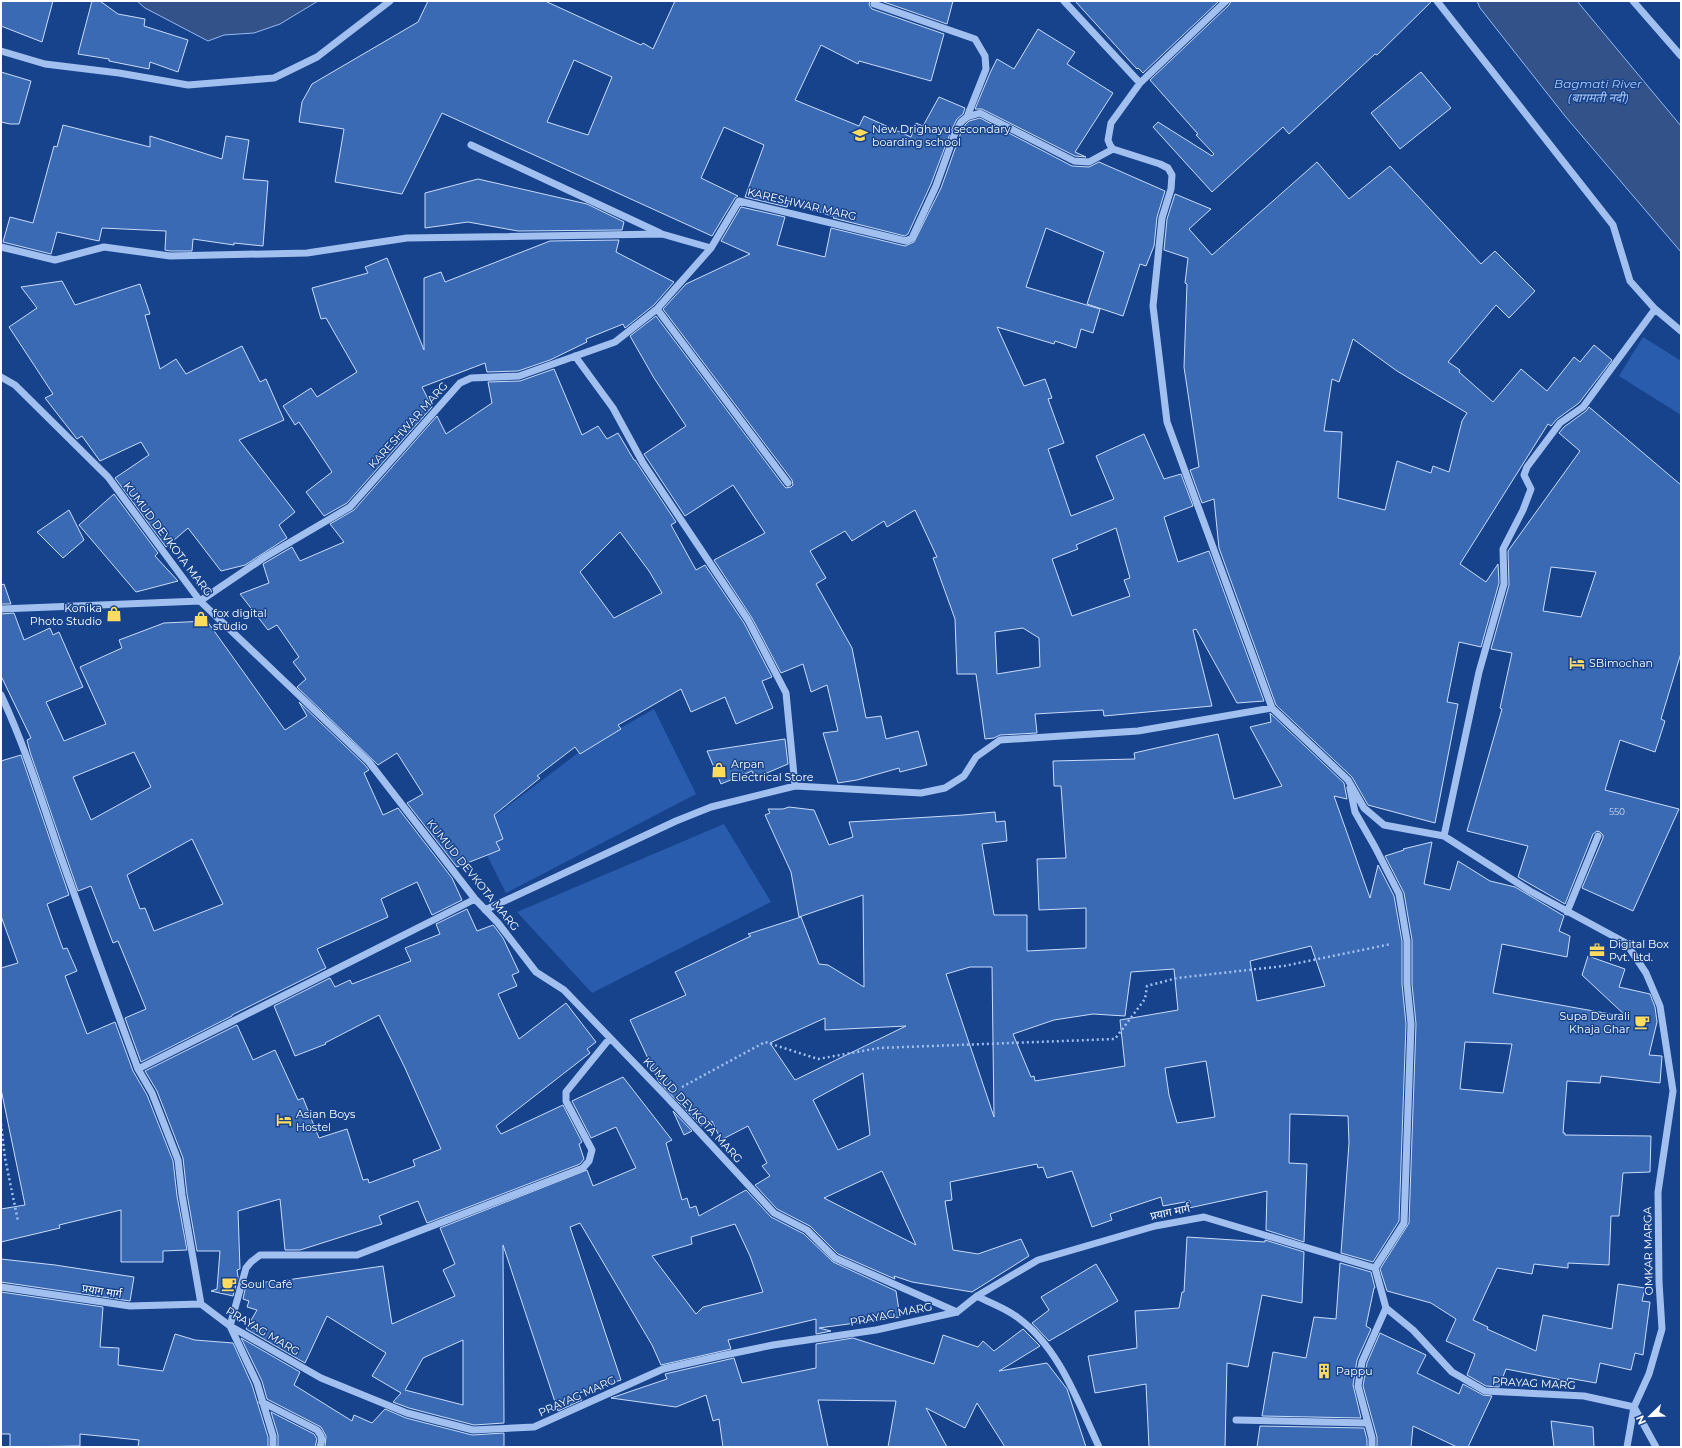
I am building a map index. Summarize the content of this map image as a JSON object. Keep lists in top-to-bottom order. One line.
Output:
{"streets":{"street":["KARESHWAR MARG","KUMUD DEVKOTA MARG","प्रयाग मार्ग","OMKAR MARGA","PRAYAG MARG"]},"crossings":[["KARESHWAR MARG","KUMUD DEVKOTA MARG"],["KUMUD DEVKOTA MARG","PRAYAG MARG"],["प्रयाग मार्ग","PRAYAG MARG"],["OMKAR MARGA","PRAYAG MARG"]],"water":["Bagmati River (बागमती नदी)"],"places":{"school or university":["New Drighayu secondary boarding school"],"shop":["Konika Photo Studio","fox digital studio","Arpan Electrical Store"],"hotel":["SBimochan","Asian Boys Hostel"],"office":["Digital Box Pvt. Ltd."],"cafe":["Supa Deurali Khaja Ghar","Soul Café"],"building":["Pappu"]},"house_numbers":["550"],"north":"bottom left"}
